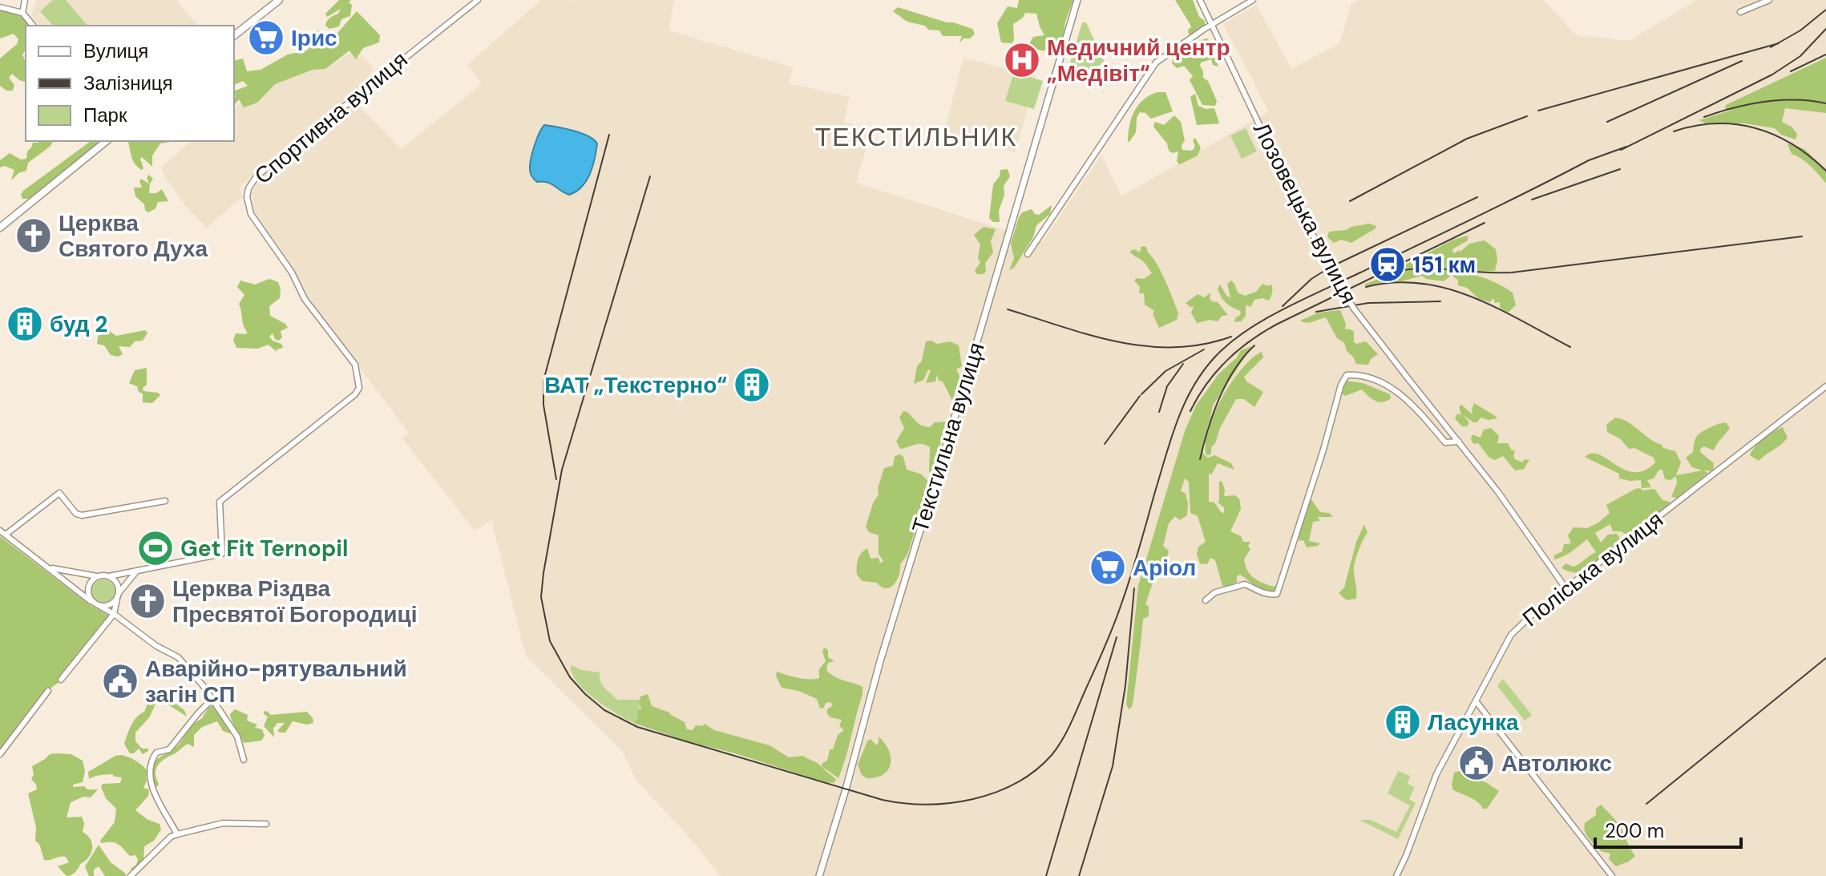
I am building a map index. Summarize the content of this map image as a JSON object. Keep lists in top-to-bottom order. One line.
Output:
{"streets":{"street":["Спортивна вулиця","Лозовецька вулиця","Текстильна вулиця","Поліська вулиця"]},"crossings":[["Лозовецька вулиця","Поліська вулиця"]],"districts":["ТЕКСТИЛЬНИК"],"places":{"supermarket":["Ірис","Аріол"],"hospital":["Медичний центр „Медівіт“"],"church":["Церква Святого Духа","Церква Різдва Пресвятої Богородиці"],"station":["151 км"],"building":["буд 2","ВАТ „Текстерно“","Ласунка"],"sports":["Get Fit Ternopil"],"public building":["Аварійно-рятувальний загін СП","Автолюкс"]},"legend":["Вулиця","Залізниця","Парк"],"scale_bar":"200 m"}
